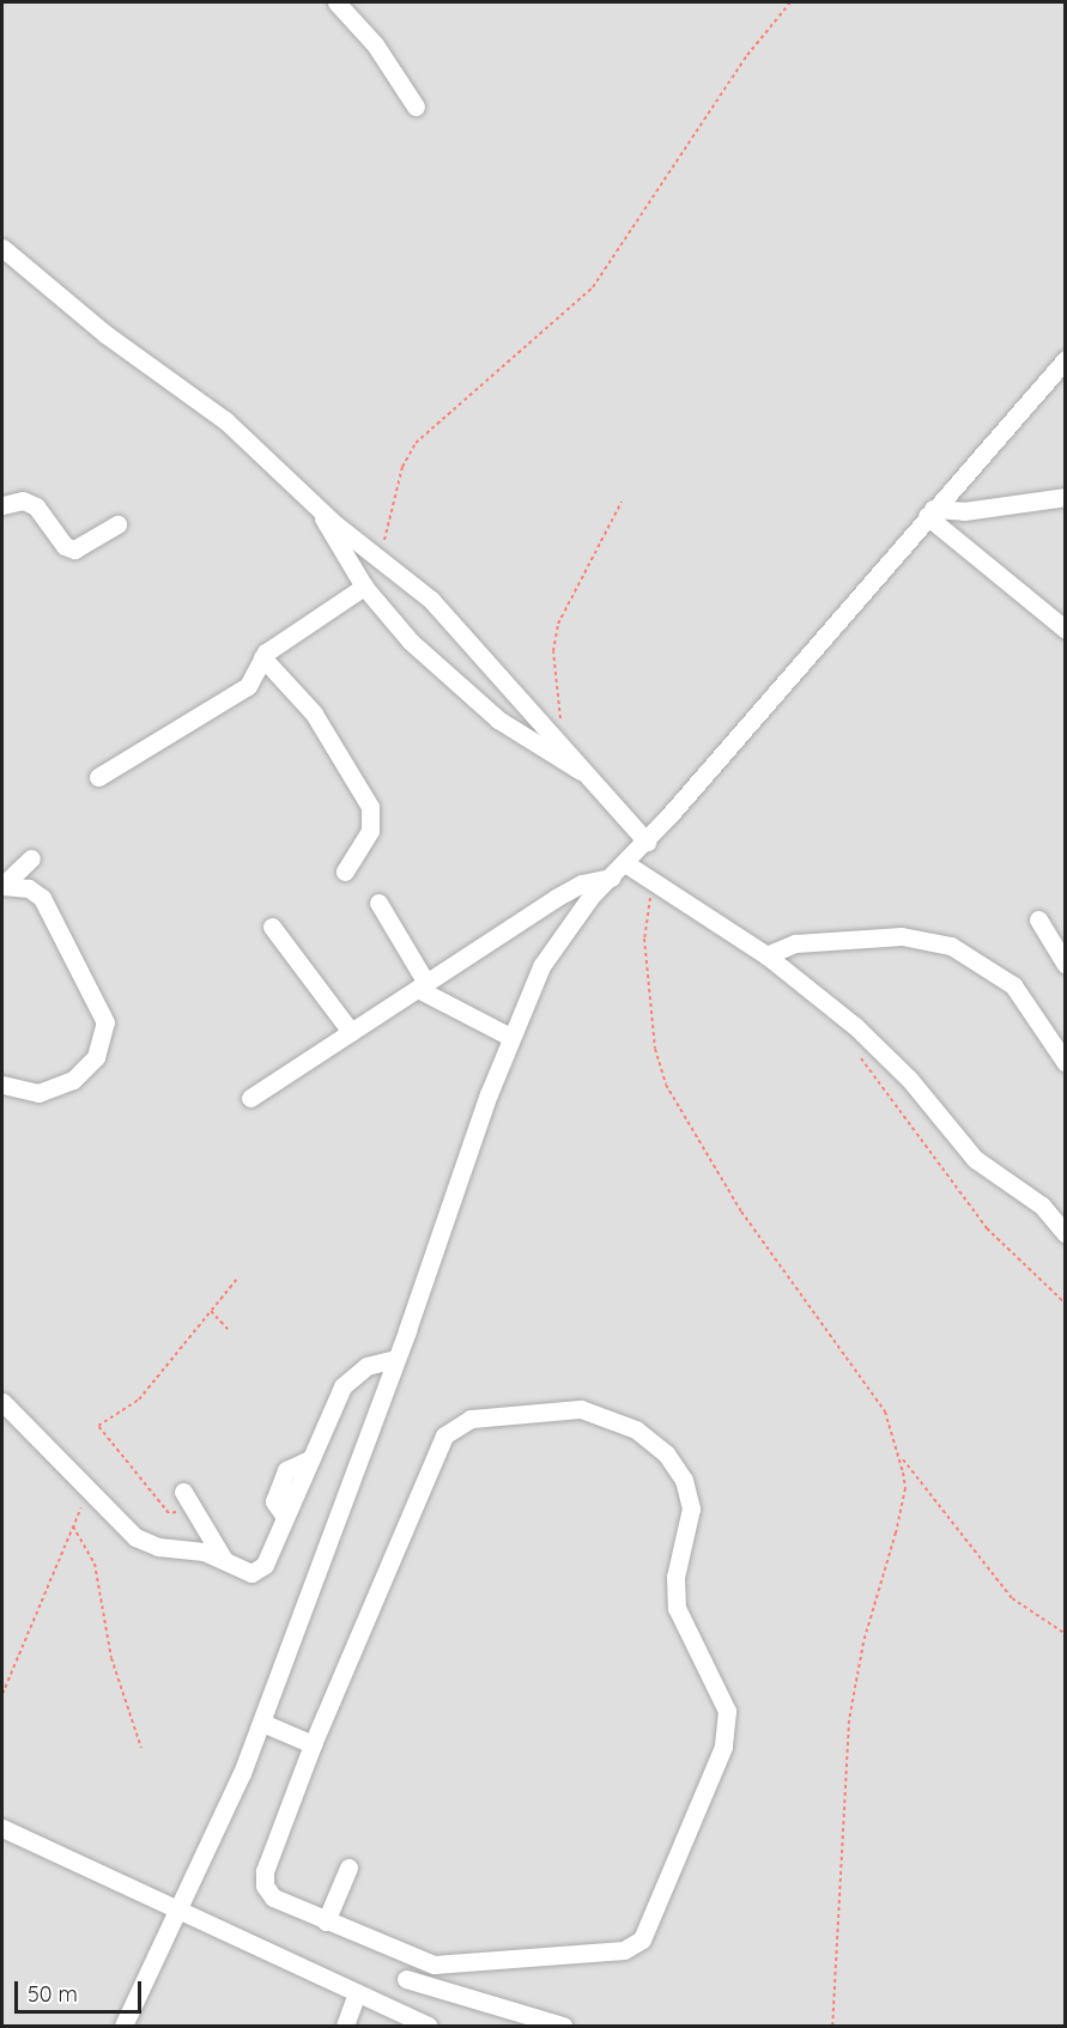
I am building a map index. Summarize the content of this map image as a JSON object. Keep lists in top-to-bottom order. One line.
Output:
{"scale_bar":"50 m"}
